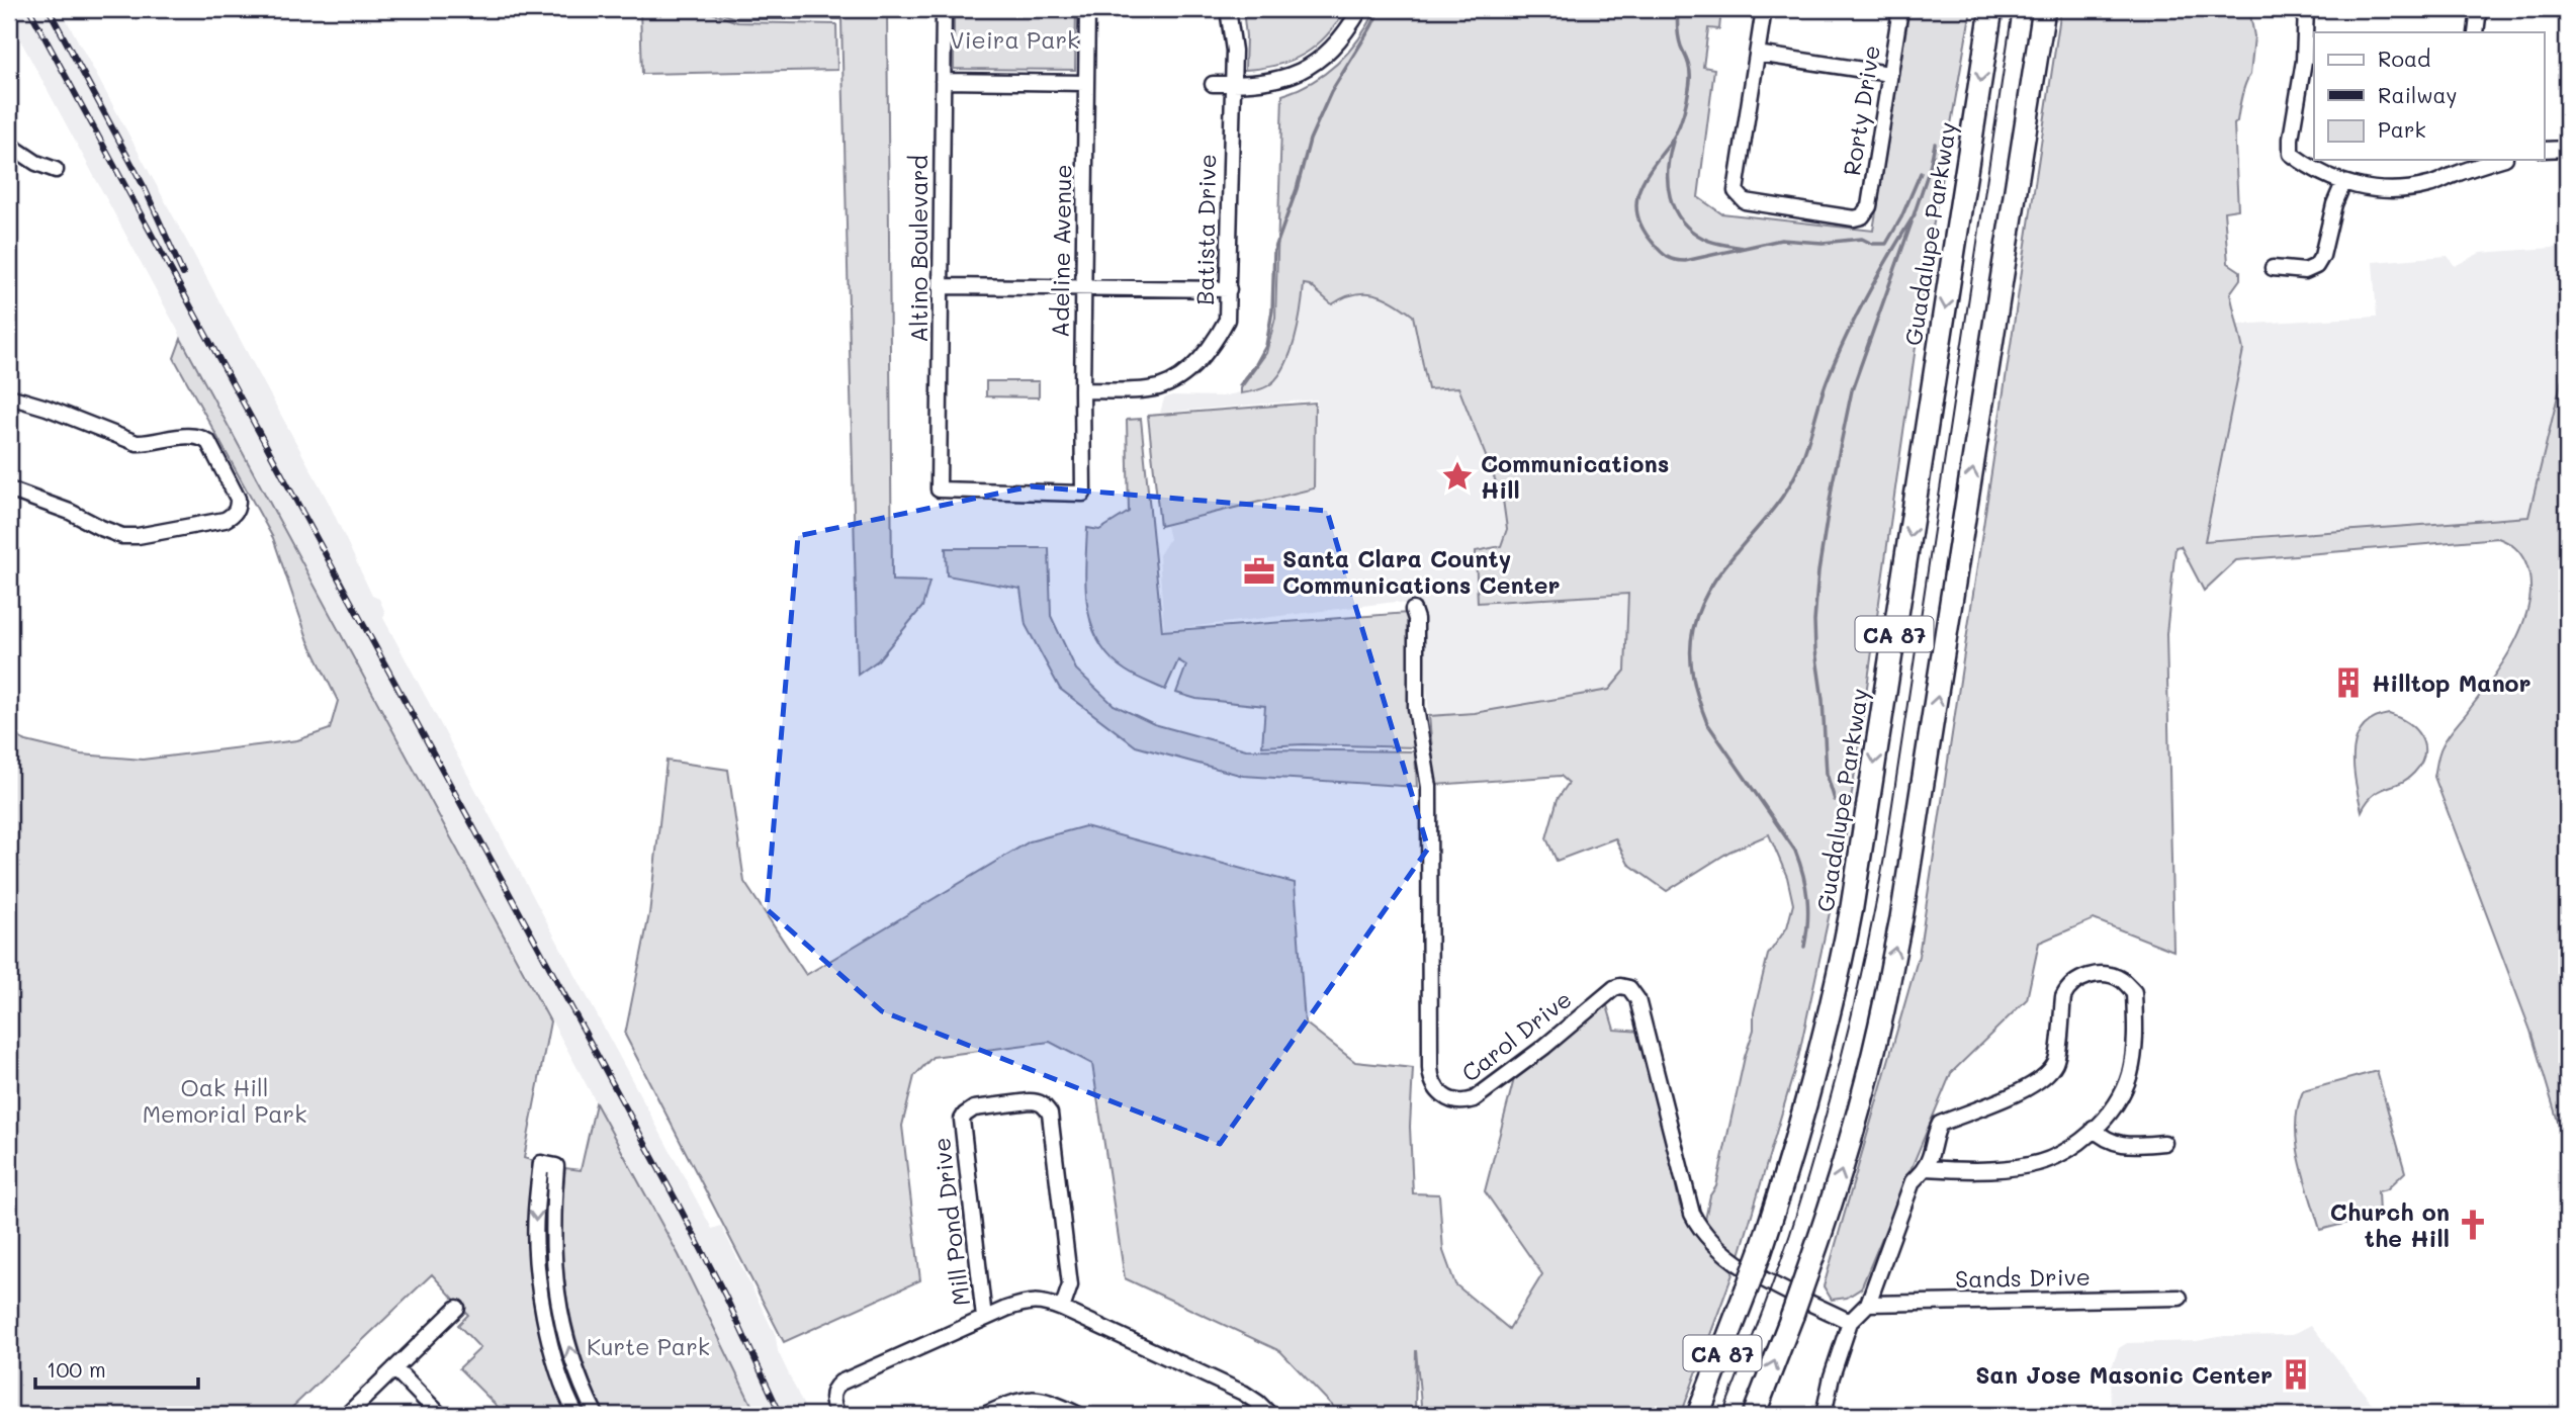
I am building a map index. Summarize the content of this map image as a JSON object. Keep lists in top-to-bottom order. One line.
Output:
{"streets":{"highway":["Guadalupe Parkway","CA 87"],"street":["Rorty Drive","Batista Drive","Altino Boulevard","Adeline Avenue","Carol Drive","Mill Pond Drive","Sands Drive"]},"crossings":[["Batista Drive","Adeline Avenue"],["Altino Boulevard","Adeline Avenue"]],"parks":["Vieira Park","Oak Hill Memorial Park","Kurte Park"],"places":{"place":["Communications Hill"],"office":["Santa Clara County Communications Center"],"building":["Hilltop Manor","San Jose Masonic Center"],"church":["Church on the Hill"]},"legend":["Road","Railway","Park"],"scale_bar":"100 m"}
